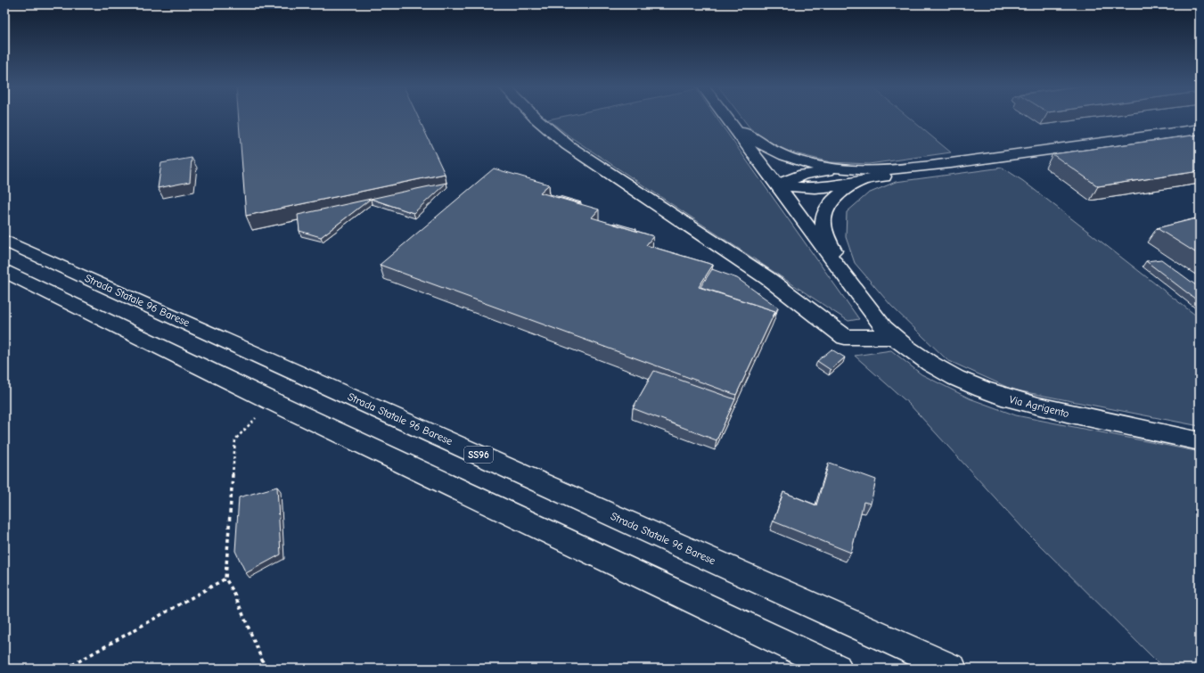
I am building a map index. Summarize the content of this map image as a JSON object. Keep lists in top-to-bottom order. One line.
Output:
{"streets":{"street":["Strada Statale 96 Barese","Via Agrigento","SS96"]}}
